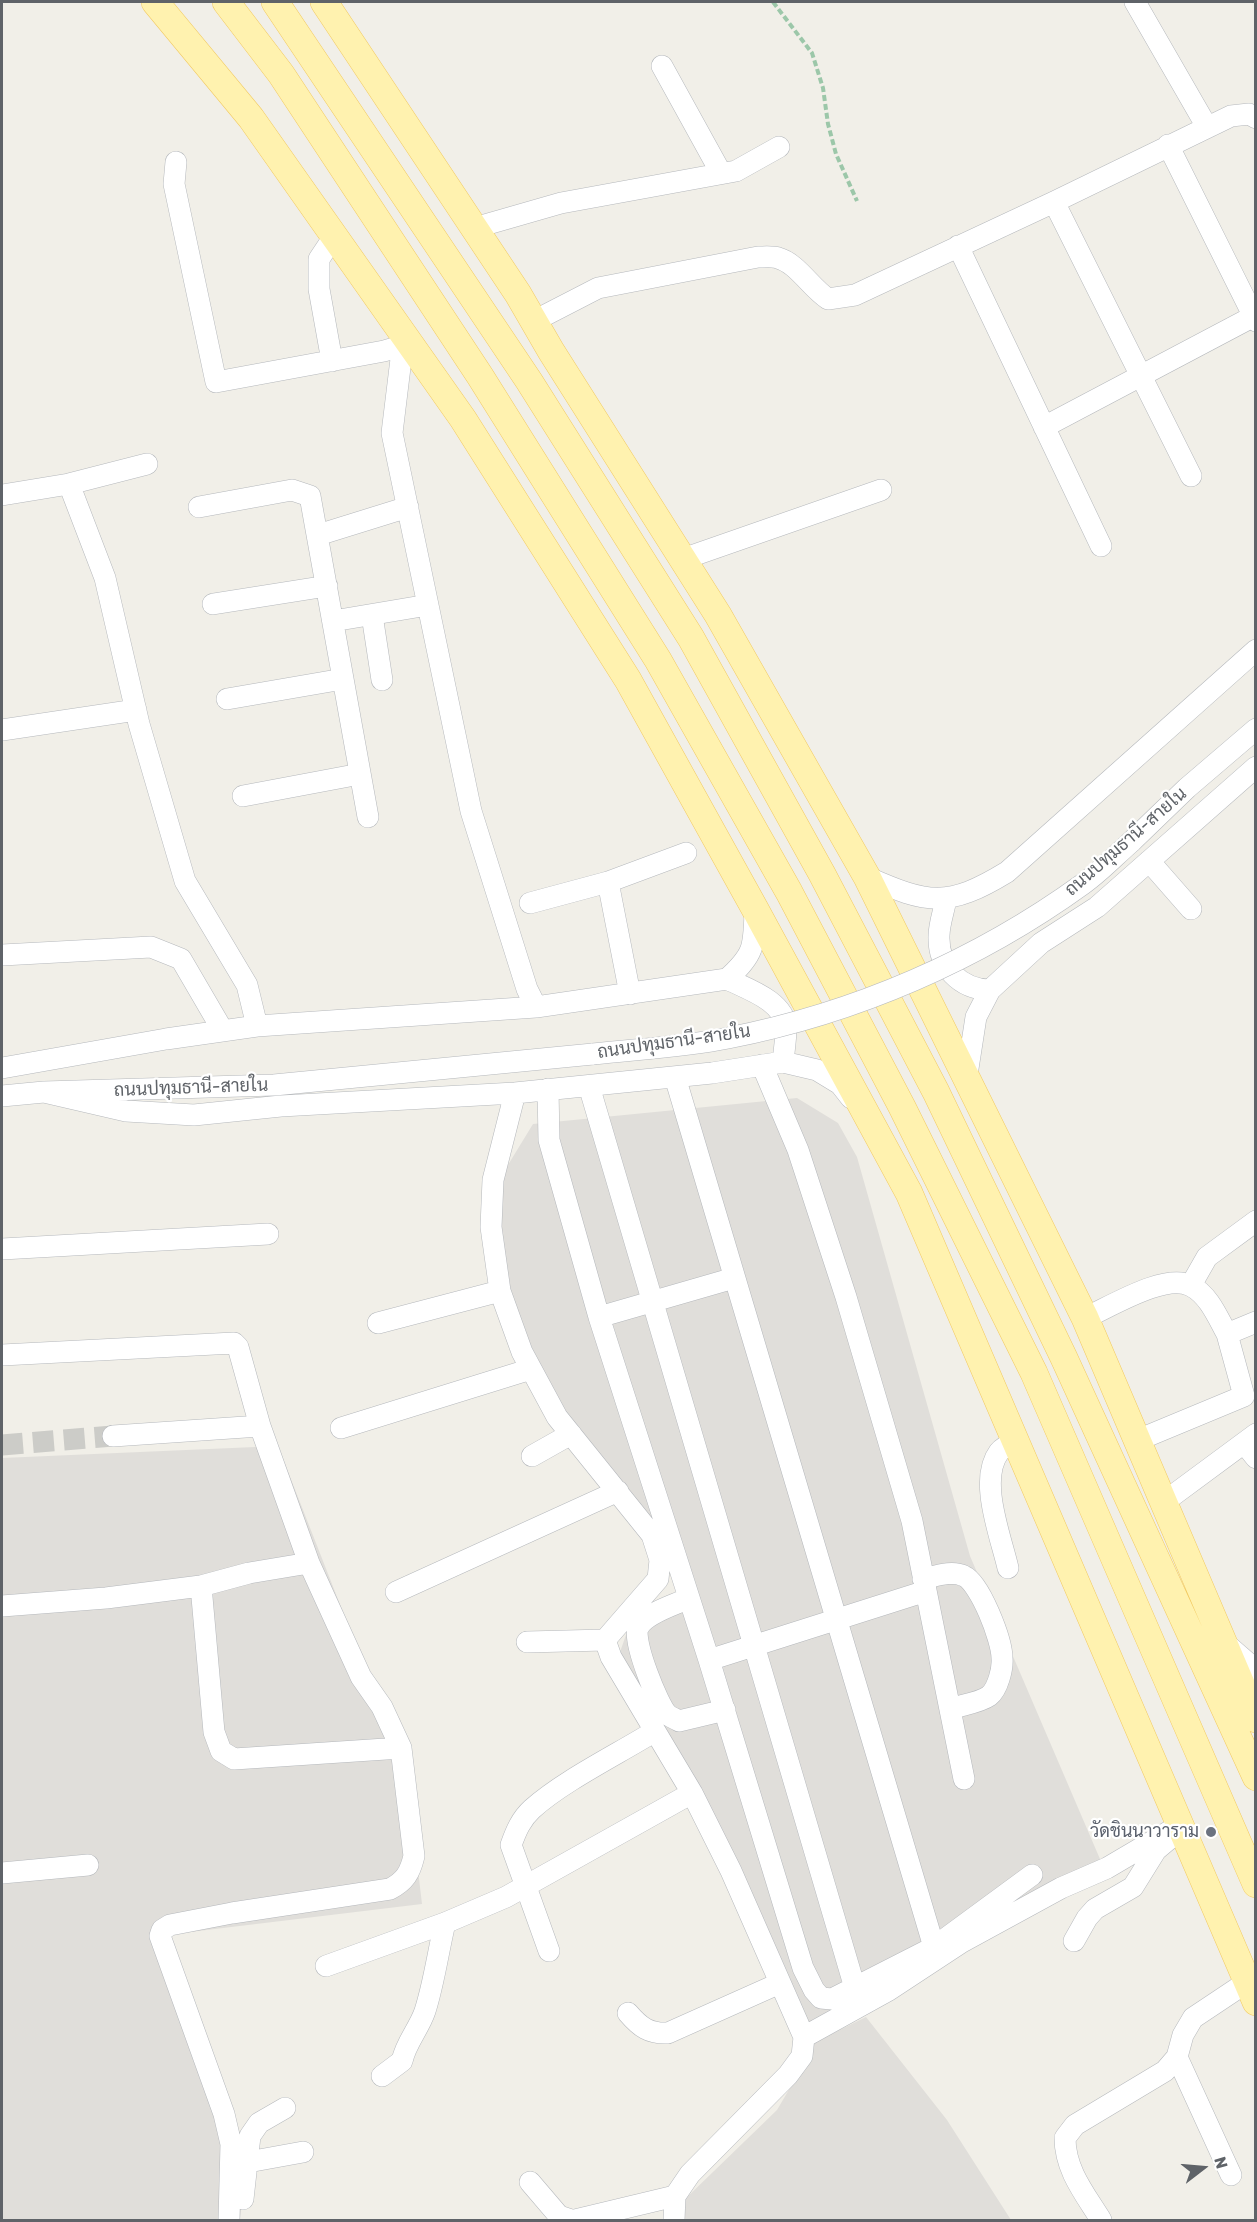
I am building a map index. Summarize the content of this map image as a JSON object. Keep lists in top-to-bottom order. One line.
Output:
{"streets":{"street":["ถนนปทุมธานี-สายใน"]},"places":["วัดชินนาวาราม"],"north":"right"}
